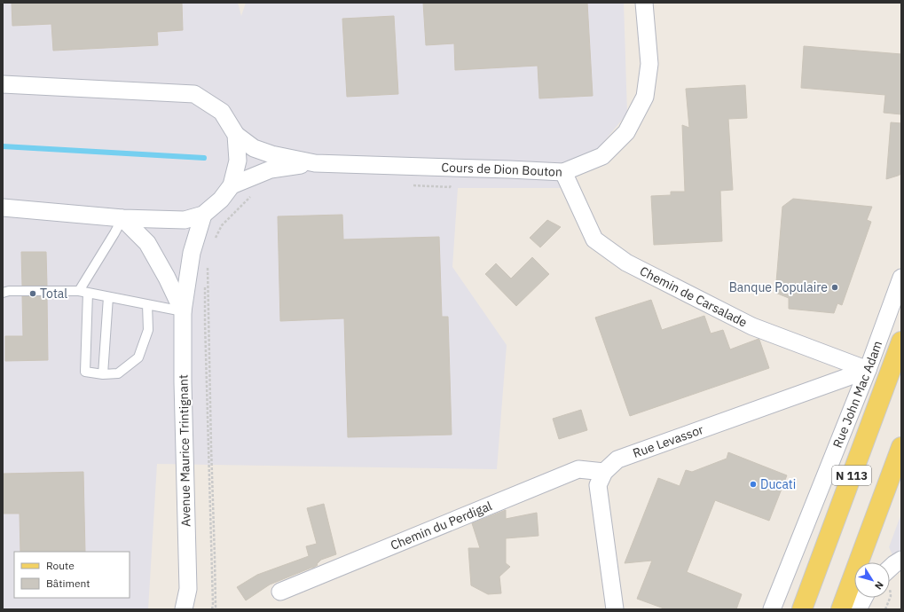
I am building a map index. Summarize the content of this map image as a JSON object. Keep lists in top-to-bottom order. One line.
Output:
{"streets":{"main road":["N 113"],"street":["Cours de Dion Bouton","Chemin de Carsalade","Rue John Mac Adam","Rue Levassor","Avenue Maurice Trintignant","Chemin du Perdigal"]},"crossings":[["Cours de Dion Bouton","Chemin de Carsalade"],["Chemin de Carsalade","Rue John Mac Adam"],["Chemin de Carsalade","Rue Levassor"],["Rue John Mac Adam","Rue Levassor"],["Rue Levassor","Chemin du Perdigal"]],"places":["Banque Populaire","Total","Ducati"],"legend":["Route","Bâtiment"],"north":"bottom right"}
